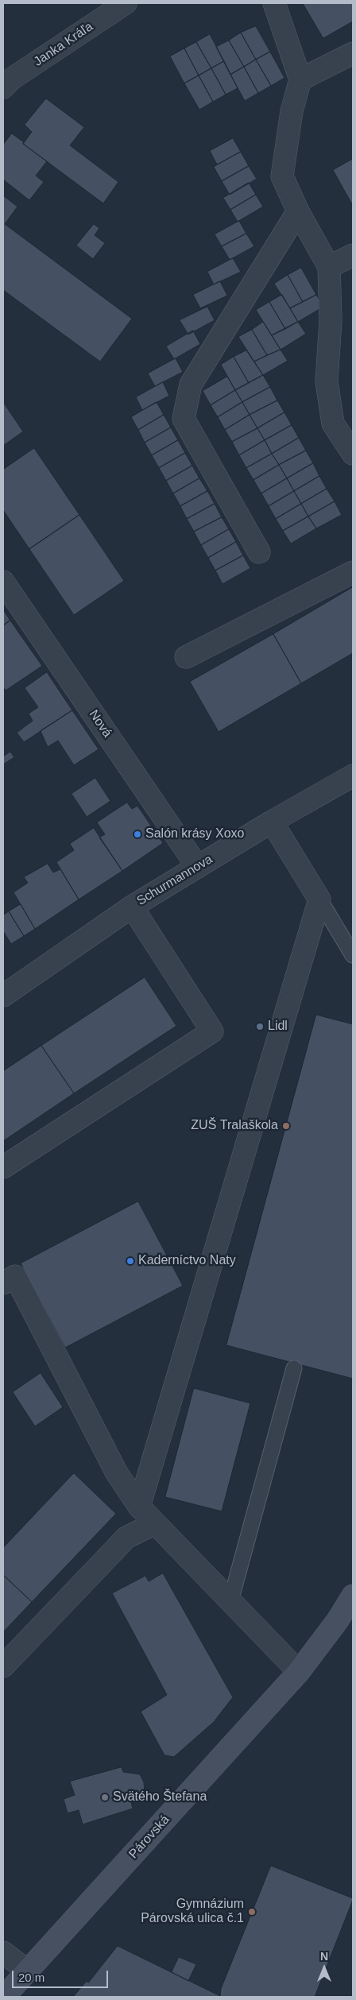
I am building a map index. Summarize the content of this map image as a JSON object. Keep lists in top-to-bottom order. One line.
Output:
{"streets":{"street":["Janka Kráľa","Nová","Schurmannova","Párovská"]},"crossings":[["Nová","Schurmannova"]],"places":["Salón krásy Xoxo","Lidl","ZUŠ Tralaškola","Kaderníctvo Naty","Svätého Štefana","Gymnázium Párovská ulica č.1"],"scale_bar":"20 m","north":"top"}
